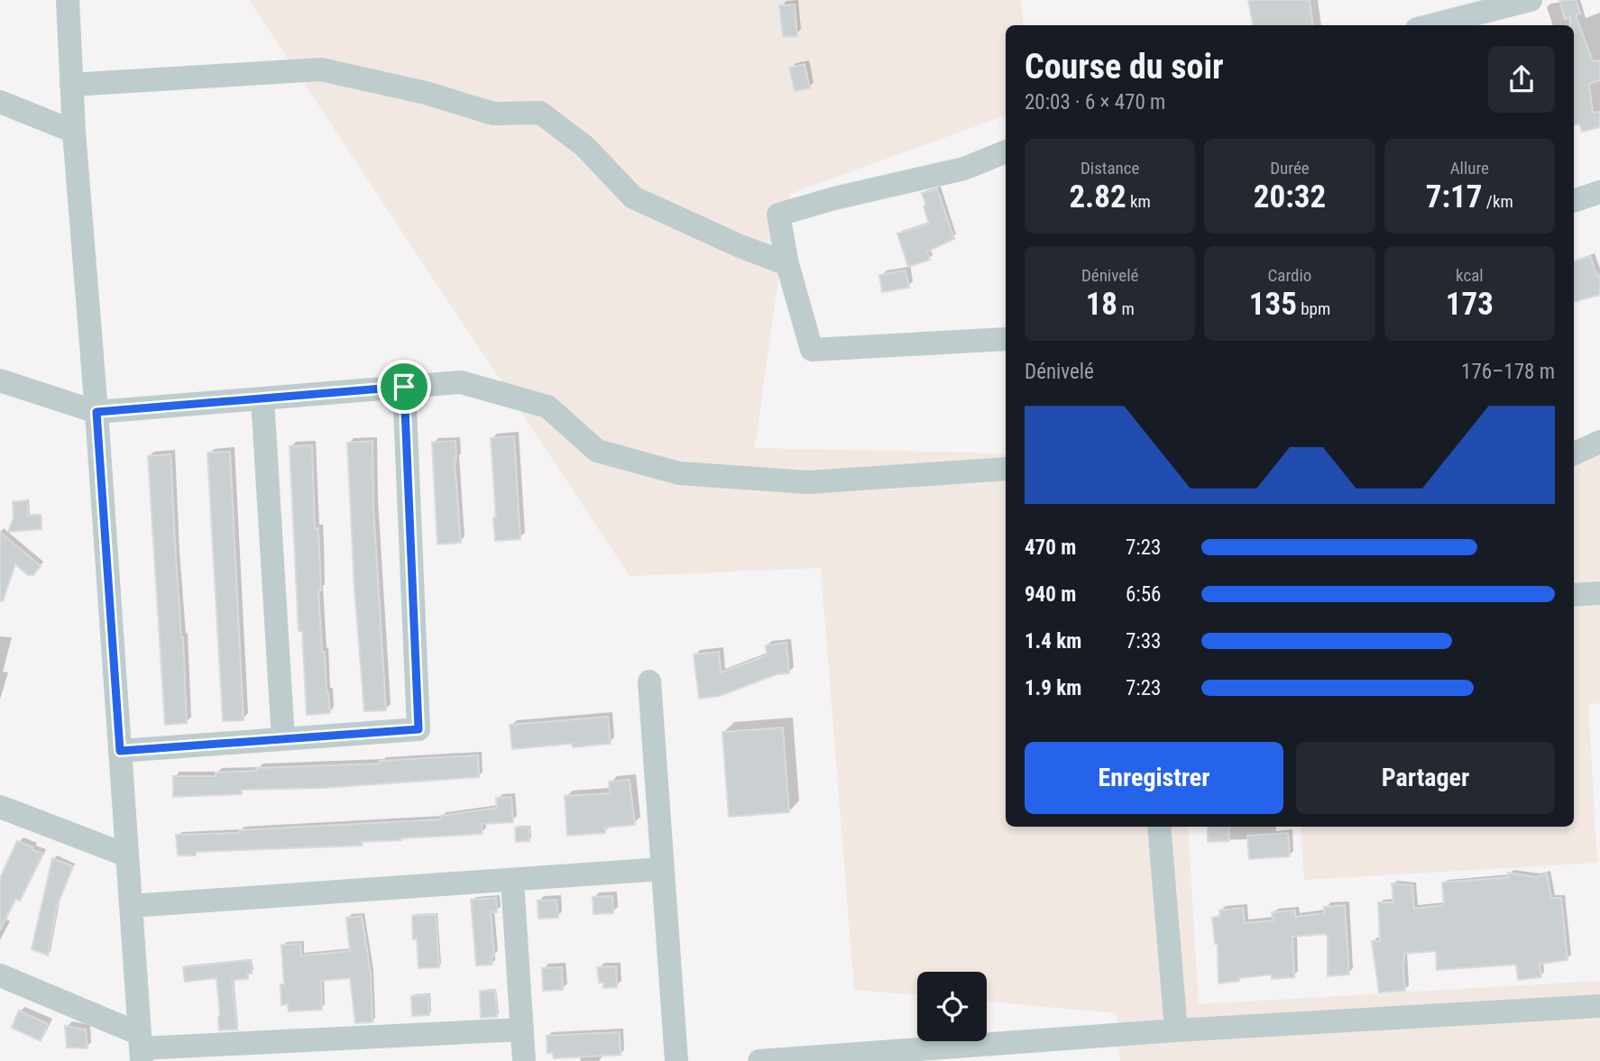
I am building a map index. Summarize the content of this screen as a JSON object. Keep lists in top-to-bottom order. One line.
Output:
{"page":{"heading":["Course du soir","20:03 · 6 × 470 m"],"stats":[["Distance","2.82 km"],["Durée","20:32"],["Allure","7:17 /km"],["Dénivelé","18 m"],["Cardio","135 bpm"],["kcal","173"]],"chart":["Dénivelé","176–178 m"],"list":[{"name":"470 m","note":"7:23"},{"name":"940 m","note":"6:56"},{"name":"1.4 km","note":"7:33"},{"name":"1.9 km","note":"7:23"}],"buttons":["Enregistrer","Partager"]}}
